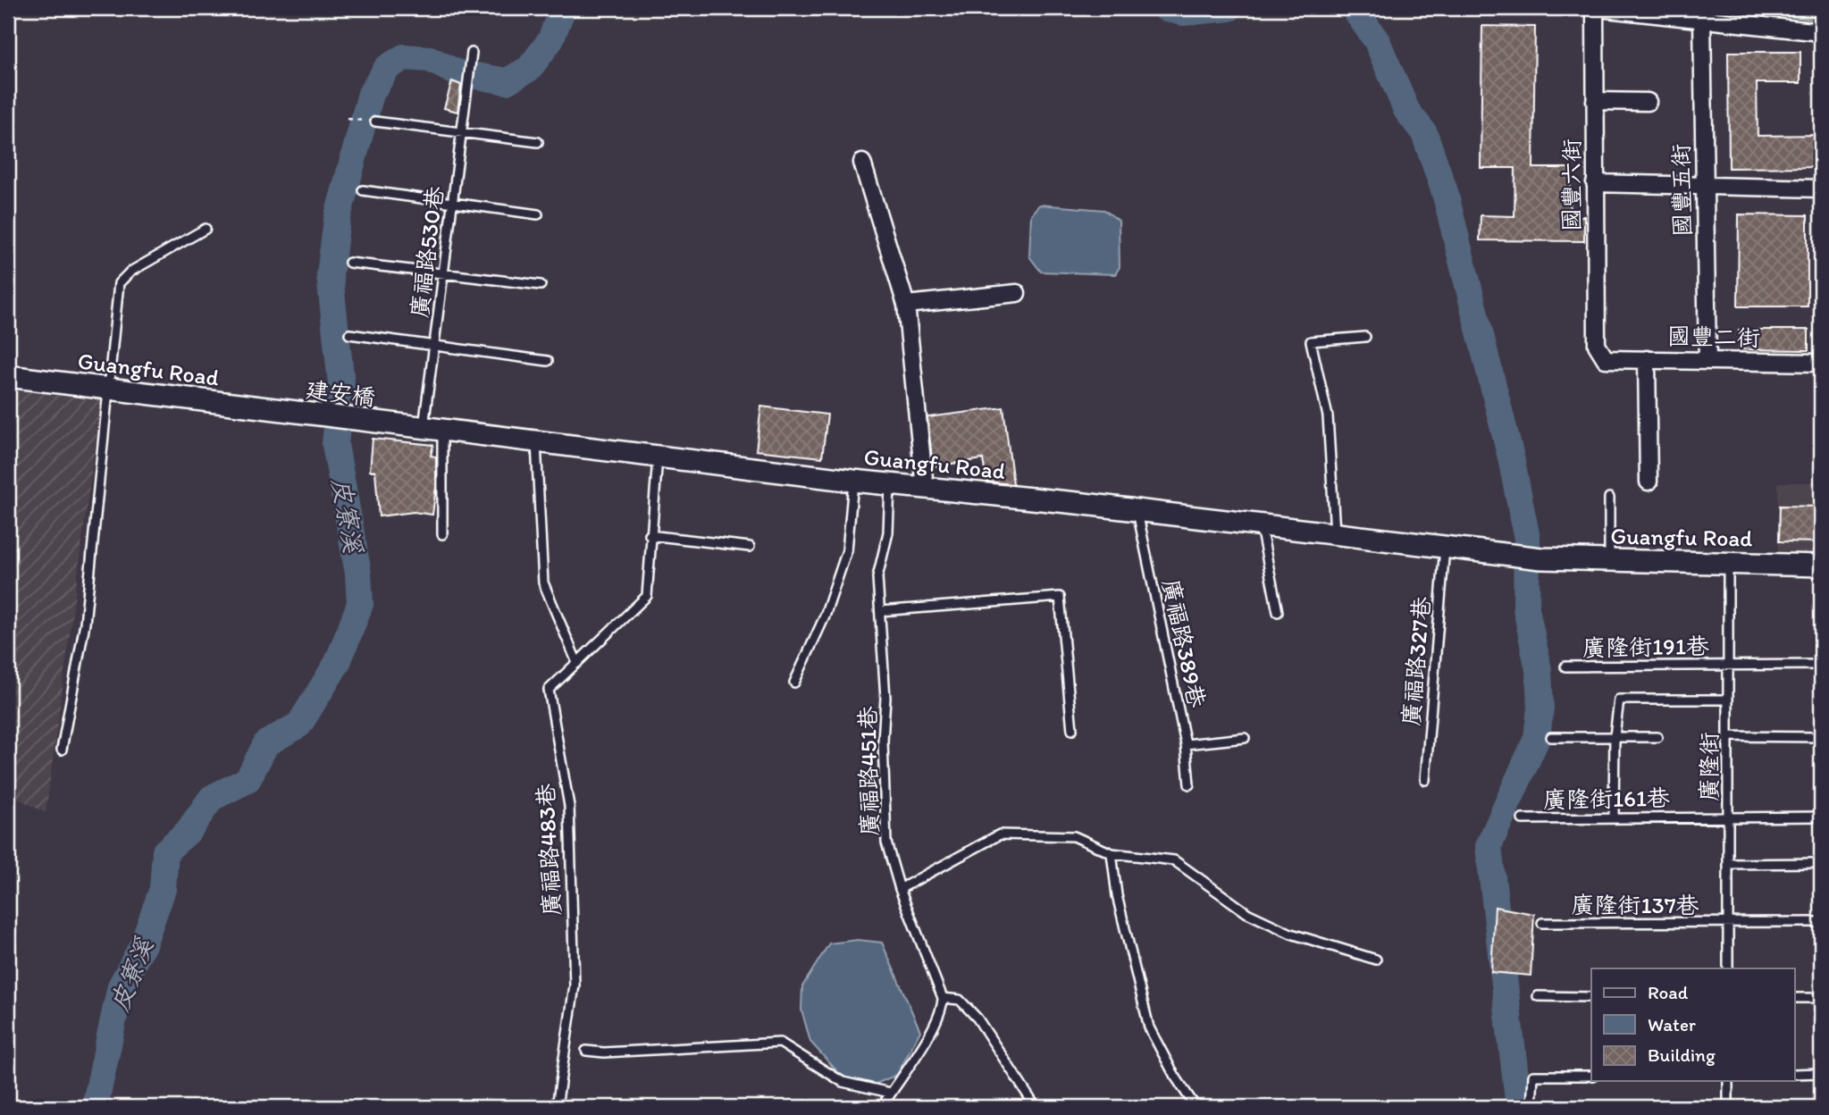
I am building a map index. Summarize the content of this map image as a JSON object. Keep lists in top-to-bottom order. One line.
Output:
{"streets":{"street":["國豐六街","國豐五街","國豐二街","Guangfu Road","建安橋"],"lane":["廣福路530巷","廣福路389巷","廣隆街191巷","廣福路327巷","廣隆街","廣福路451巷","廣隆街161巷","廣福路483巷","廣隆街137巷"]},"crossings":[["國豐六街","國豐二街"],["國豐五街","國豐二街"],["廣福路530巷","Guangfu Road"],["Guangfu Road","建安橋"],["Guangfu Road","廣福路389巷"],["Guangfu Road","廣福路327巷"],["Guangfu Road","廣隆街"],["Guangfu Road","廣福路451巷"],["Guangfu Road","廣福路483巷"],["廣隆街191巷","廣隆街"],["廣隆街","廣隆街161巷"],["廣隆街","廣隆街137巷"]],"water":["皮寮溪"],"legend":["Road","Water","Building"]}
